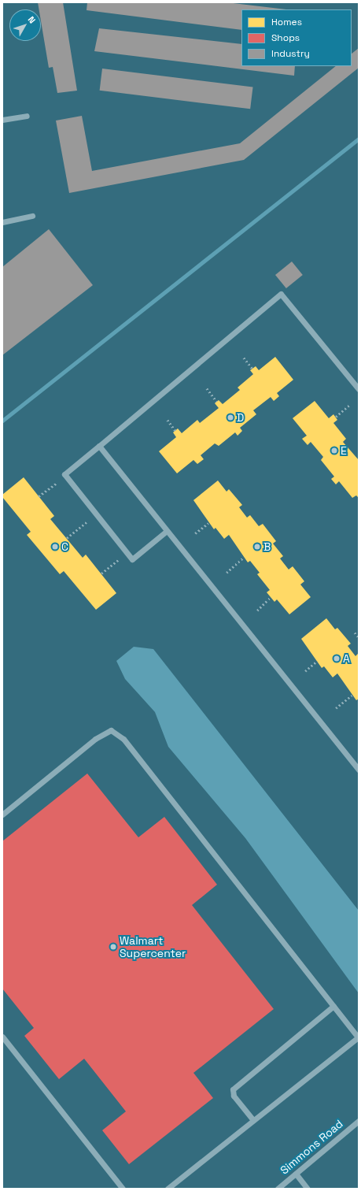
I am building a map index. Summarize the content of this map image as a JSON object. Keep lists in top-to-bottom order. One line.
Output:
{"streets":{"street":["Simmons Road"]},"places":["D","E","C","B","A","Walmart Supercenter"],"legend":["Homes","Shops","Industry"],"north":"top right"}
